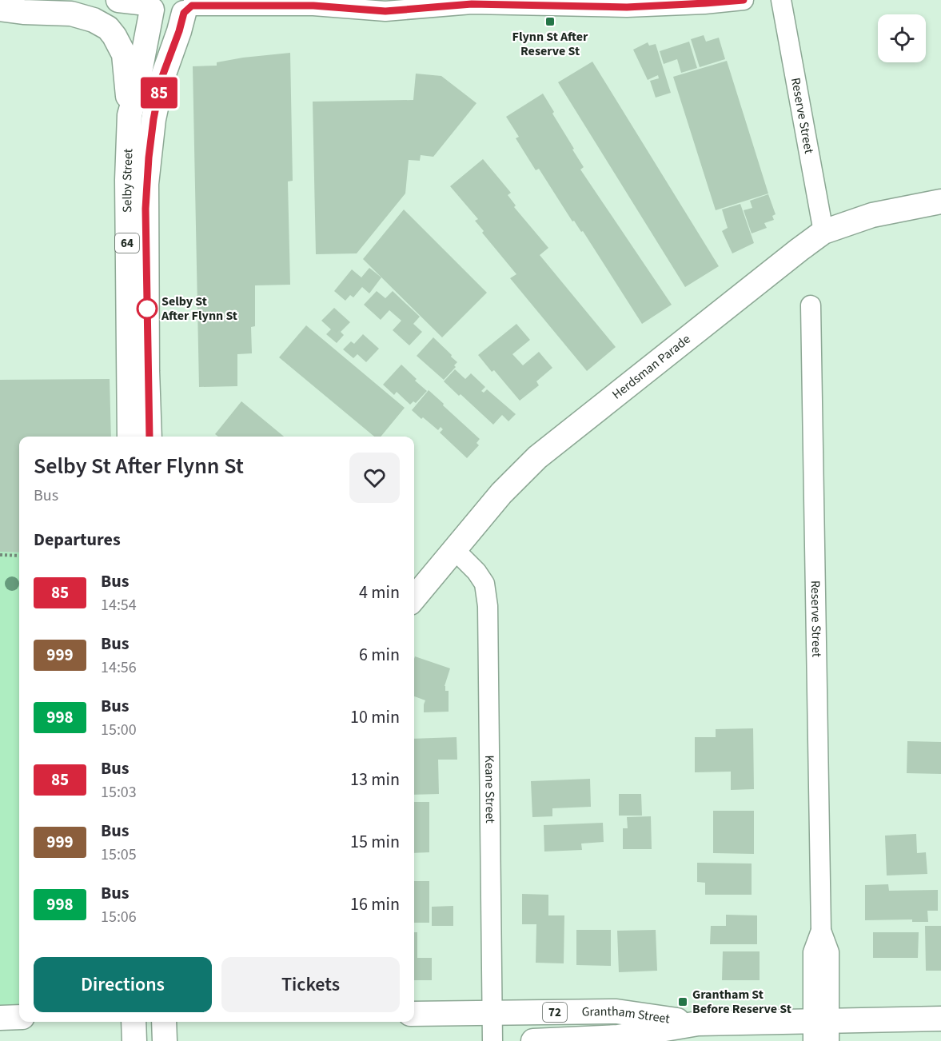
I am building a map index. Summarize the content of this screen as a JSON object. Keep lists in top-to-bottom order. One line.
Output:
{"streets":{"main road":["Selby Street","64","Herdsman Parade","72","Grantham Street"],"street":["Reserve Street","Keane Street"]},"crossings":[["Reserve Street","Herdsman Parade"],["Reserve Street","Grantham Street"],["Selby Street","64"],["Herdsman Parade","Keane Street"],["Keane Street","Grantham Street"]],"places":{"transit":["Flynn St After Reserve St","Grantham St Before Reserve St"],"other":["Selby St After Flynn St"]},"lines":["bus line 85"],"page":{"on_map":"85","heading":[["Selby St After Flynn St","Bus"],"Departures"],"list":[{"mark":"85","name":"Bus","note":"14:54","value":"4 min"},{"mark":"999","name":"Bus","note":"14:56","value":"6 min"},{"mark":"998","name":"Bus","note":"15:00","value":"10 min"},{"mark":"85","name":"Bus","note":"15:03","value":"13 min"},{"mark":"999","name":"Bus","note":"15:05","value":"15 min"},{"mark":"998","name":"Bus","note":"15:06","value":"16 min"}],"buttons":["Directions","Tickets"]}}
